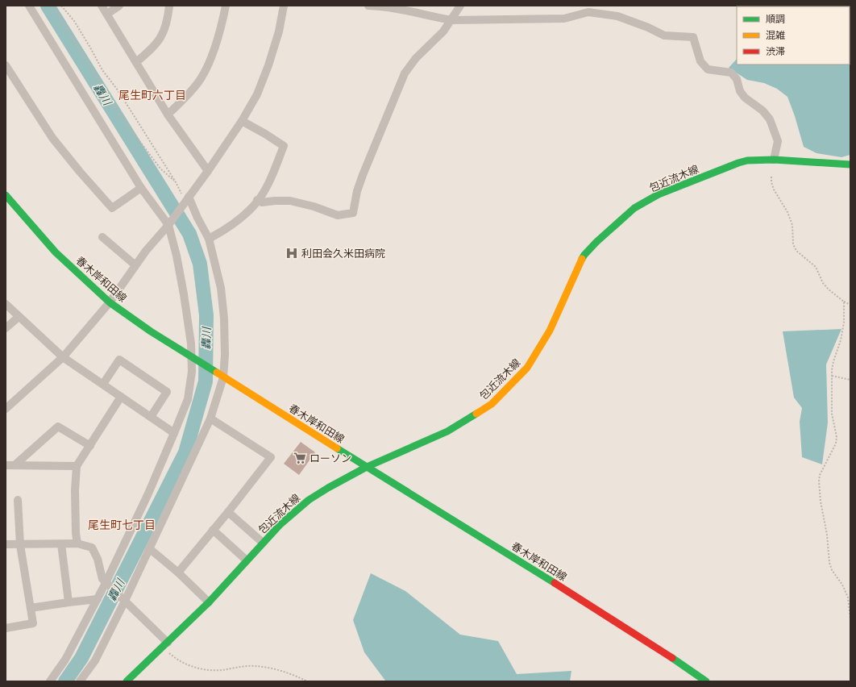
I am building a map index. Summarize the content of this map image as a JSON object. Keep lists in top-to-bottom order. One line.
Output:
{"streets":{"street":["包近流木線","春木岸和田線"]},"crossings":[["包近流木線","春木岸和田線"]],"districts":["尾生町六丁目","尾生町七丁目"],"water":["轟川"],"places":{"hospital":["利田会久米田病院"],"supermarket":["ローソン"]},"legend":["順調","混雑","渋滞"]}
